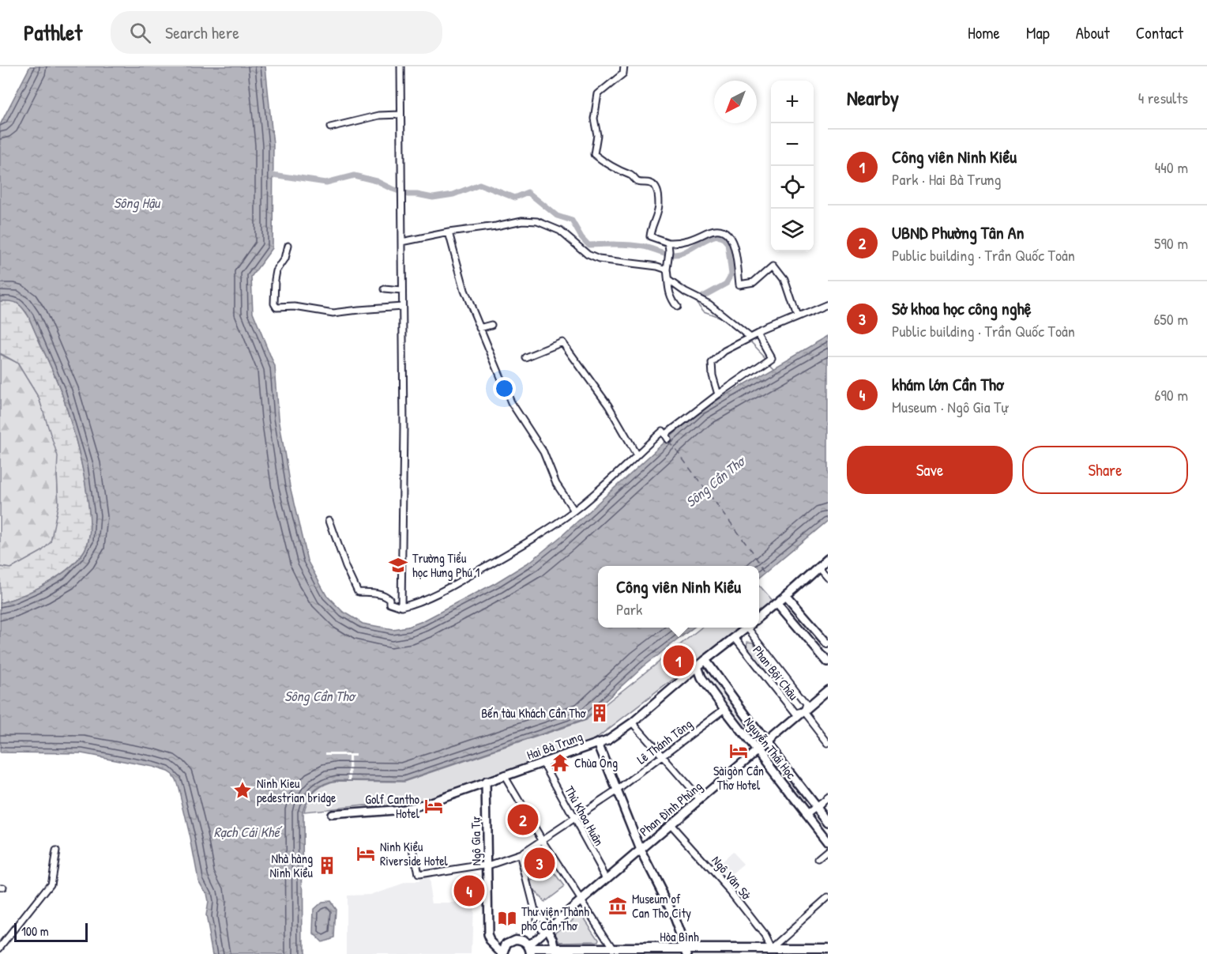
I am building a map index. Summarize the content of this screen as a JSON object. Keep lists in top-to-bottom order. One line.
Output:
{"streets":{"main road":["Hòa Bình"],"street":["Phan Bội Châu","Lê Thánh Tông","Hai Bà Trưng","Nguyễn Thái Học","Phan Đình Phùng","Thủ Khoa Huân","Ngô Gia Tự","Ngô Văn Sở"]},"crossings":[["Phan Bội Châu","Hai Bà Trưng"],["Phan Bội Châu","Phan Đình Phùng"],["Lê Thánh Tông","Nguyễn Thái Học"],["Lê Thánh Tông","Thủ Khoa Huân"],["Lê Thánh Tông","Ngô Gia Tự"],["Hai Bà Trưng","Nguyễn Thái Học"],["Hai Bà Trưng","Thủ Khoa Huân"],["Hai Bà Trưng","Ngô Gia Tự"],["Nguyễn Thái Học","Phan Đình Phùng"],["Phan Đình Phùng","Thủ Khoa Huân"],["Phan Đình Phùng","Ngô Văn Sở"],["Phan Đình Phùng","Hòa Bình"],["Ngô Gia Tự","Hòa Bình"],["Ngô Văn Sở","Hòa Bình"]],"water":["Sông Hậu","Sông Cần Thơ","Rạch Cái Khế"],"places":{"school or university":["Trường Tiểu học Hưng Phú 1"],"building":["Bến tàu Khách Cần Thơ","Nhà hàng Ninh Kiều"],"hotel":["Sàigòn Cần Thơ Hotel","Golf Cantho Hotel","Ninh Kiều Riverside Hotel"],"temple":["Chùa Ông"],"place":["Ninh Kieu pedestrian bridge"],"museum":["Museum of Can Tho City"],"library":["Thư viện Thành phố Cần Thơ"]},"scale_bar":"100 m","north":"bottom left","page":{"header":"Pathlet","search":"Search here","nav":["Home","Map","About","Contact"],"heading":["Nearby","4 results"],"map_buttons":["+","−"],"list":[{"mark":"1","name":"Công viên Ninh Kiều","note":"Park · Hai Bà Trưng","value":"440 m"},{"mark":"2","name":"UBND Phường Tân An","note":"Public building · Trần Quốc Toản","value":"590 m"},{"mark":"3","name":"Sở khoa học công nghệ","note":"Public building · Trần Quốc Toản","value":"650 m"},{"mark":"4","name":"khám lớn Cần Thơ","note":"Museum · Ngô Gia Tự","value":"690 m"}],"buttons":["Save","Share"],"popup":["Công viên Ninh Kiều","Park"],"pins":["1","2","3","4"],"scale":"100 m"}}
